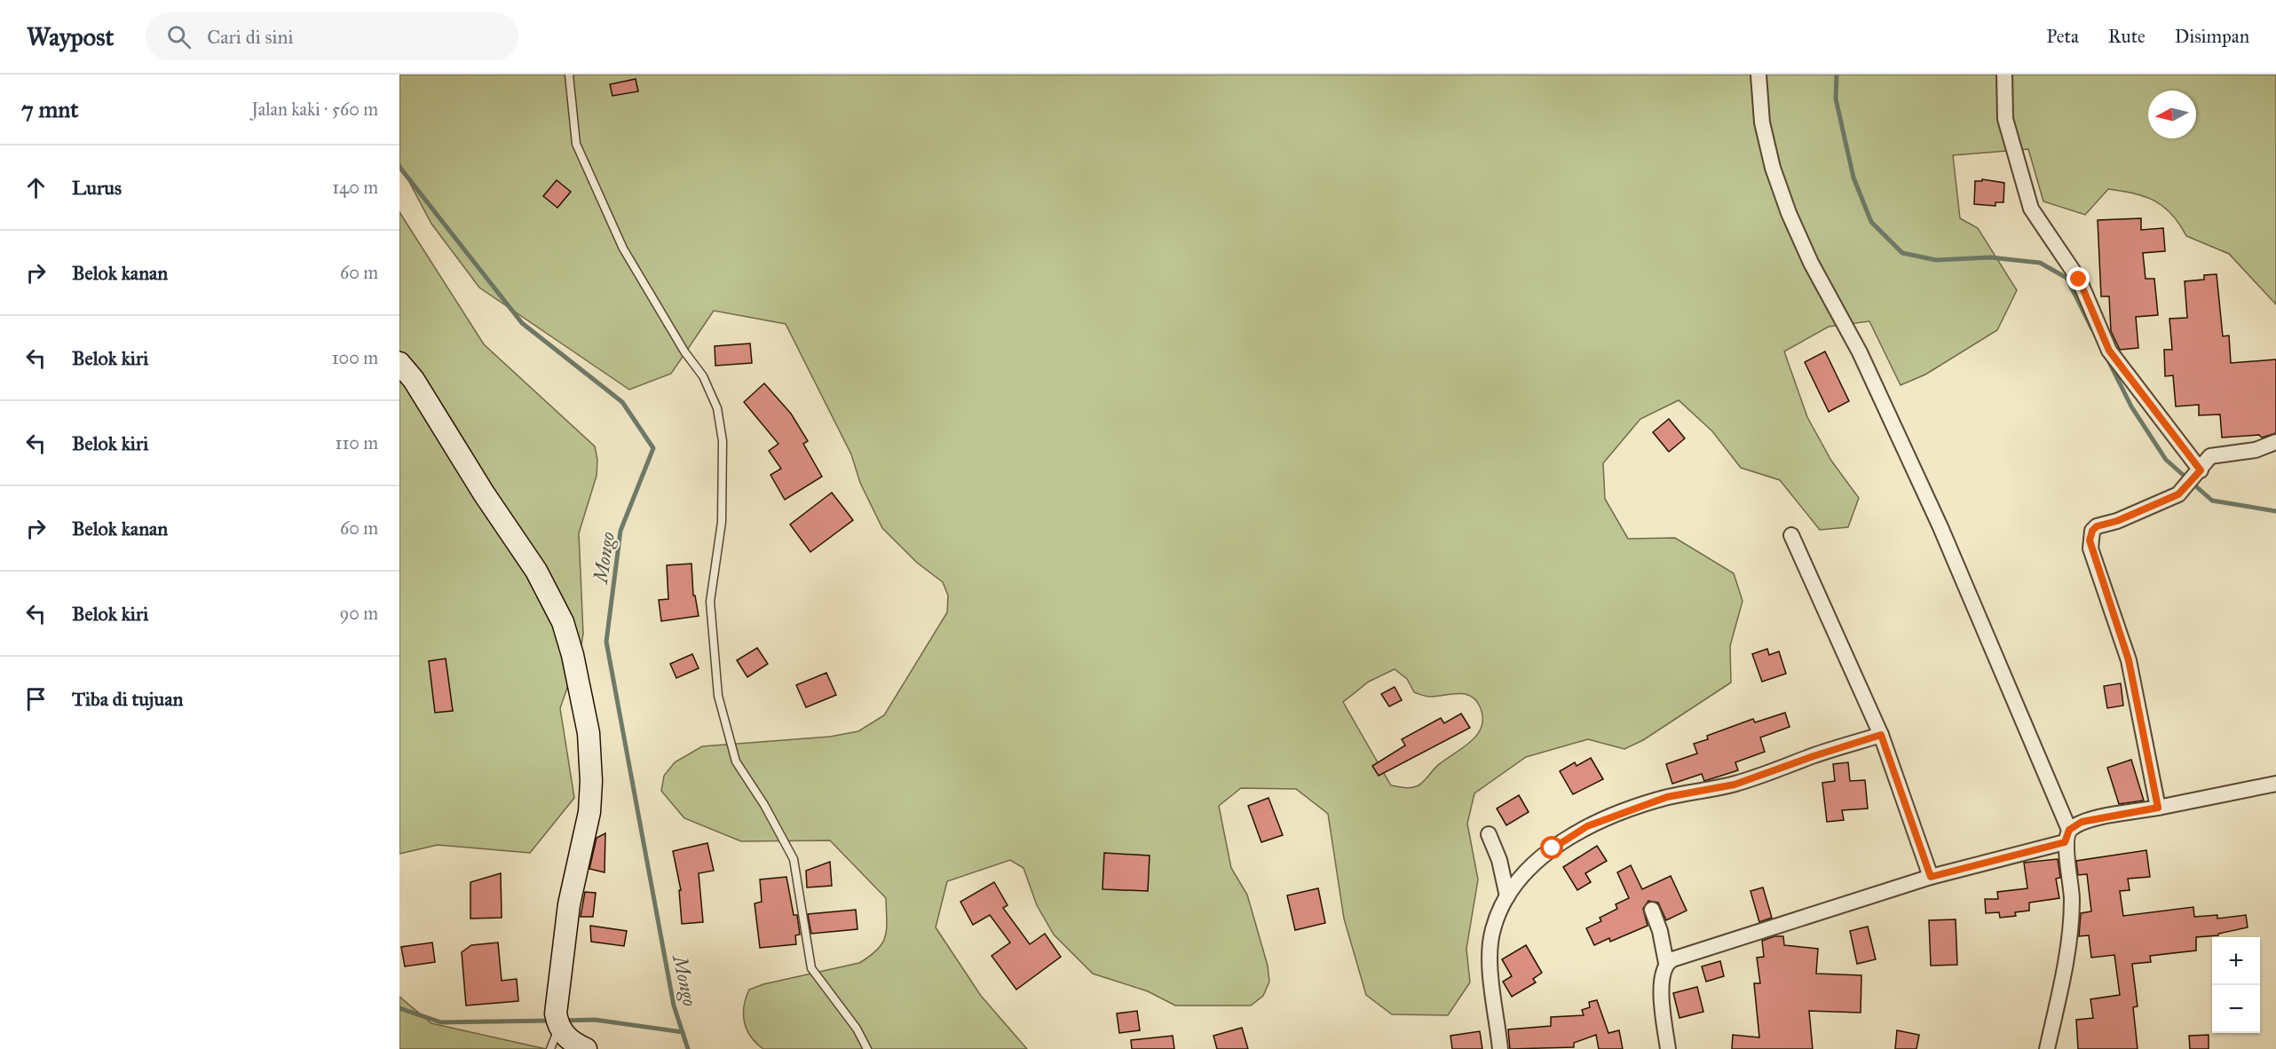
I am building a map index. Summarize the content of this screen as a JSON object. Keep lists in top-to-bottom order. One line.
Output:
{"water":["Mongo"],"north":"left","page":{"header":"Waypost","search":"Cari di sini","nav":["Peta","Rute","Disimpan"],"heading":["7 mnt","Jalan kaki · 560 m"],"list":[["Lurus","140 m"],["Belok kanan","60 m"],["Belok kiri","100 m"],["Belok kiri","110 m"],["Belok kanan","60 m"],["Belok kiri","90 m"],"Tiba di tujuan"],"map_buttons":["+","−"]}}
